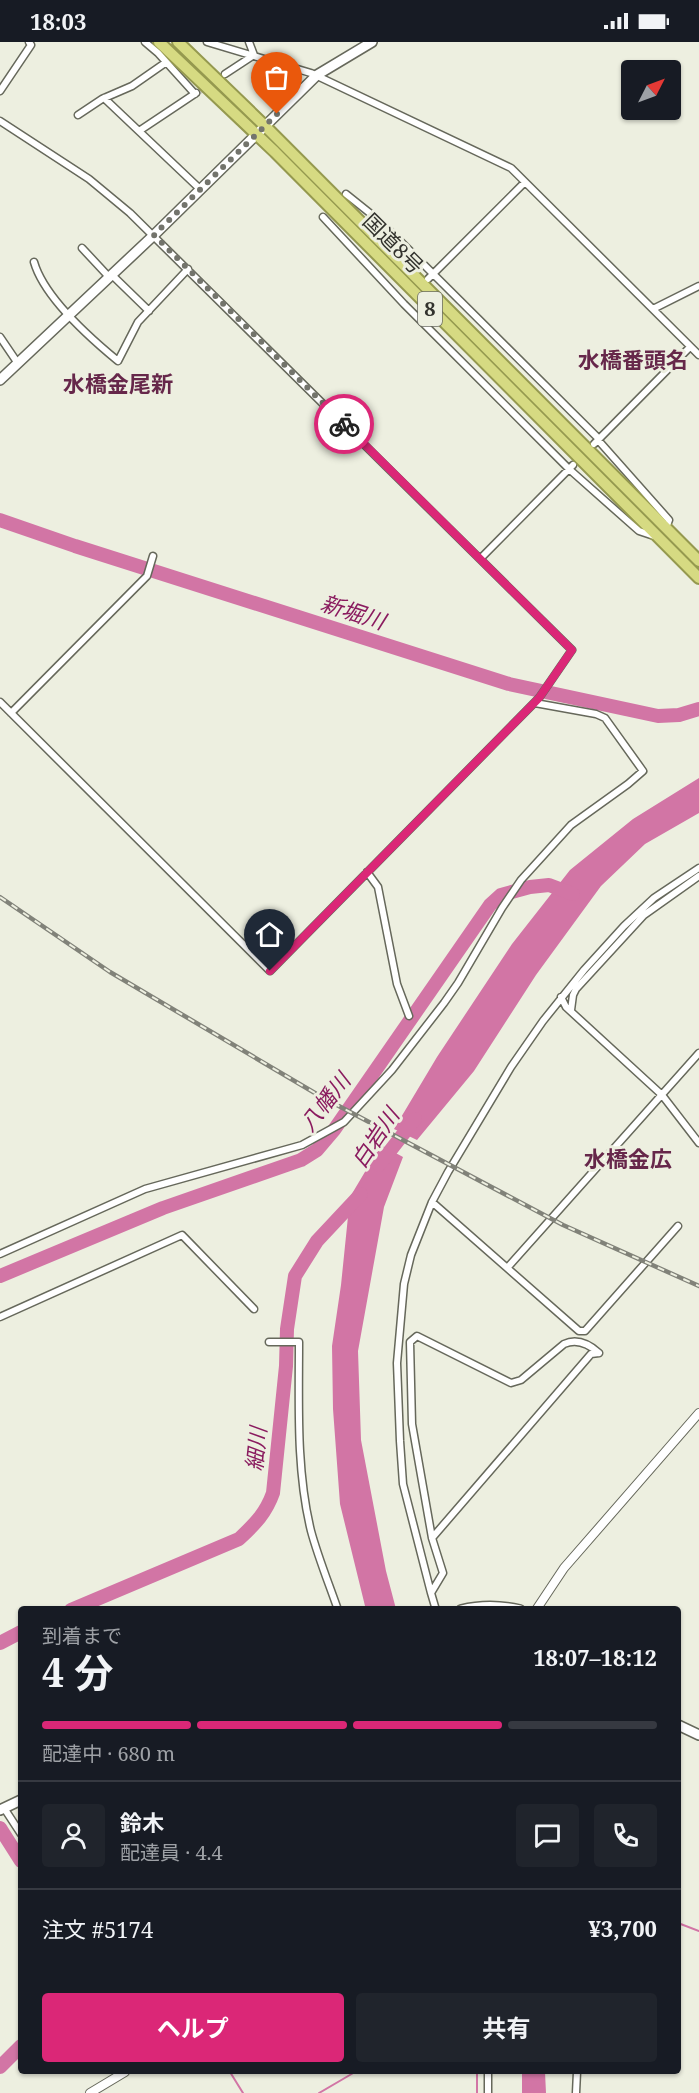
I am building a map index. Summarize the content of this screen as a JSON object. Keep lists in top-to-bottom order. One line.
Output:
{"streets":{"highway":["国道8号","8"]},"districts":["水橋番頭名","水橋金尾新","水橋金広"],"water":["新堀川","八幡川","白岩川","細川"],"north":"top right","page":{"status":"18:03","heading":["4 分","到着まで","18:07–18:12"],"panel":["鈴木","配達員 · 4.4","注文 #5174","¥3,700"],"bar":"配達中 · 680 m","buttons":["ヘルプ","共有"]}}
